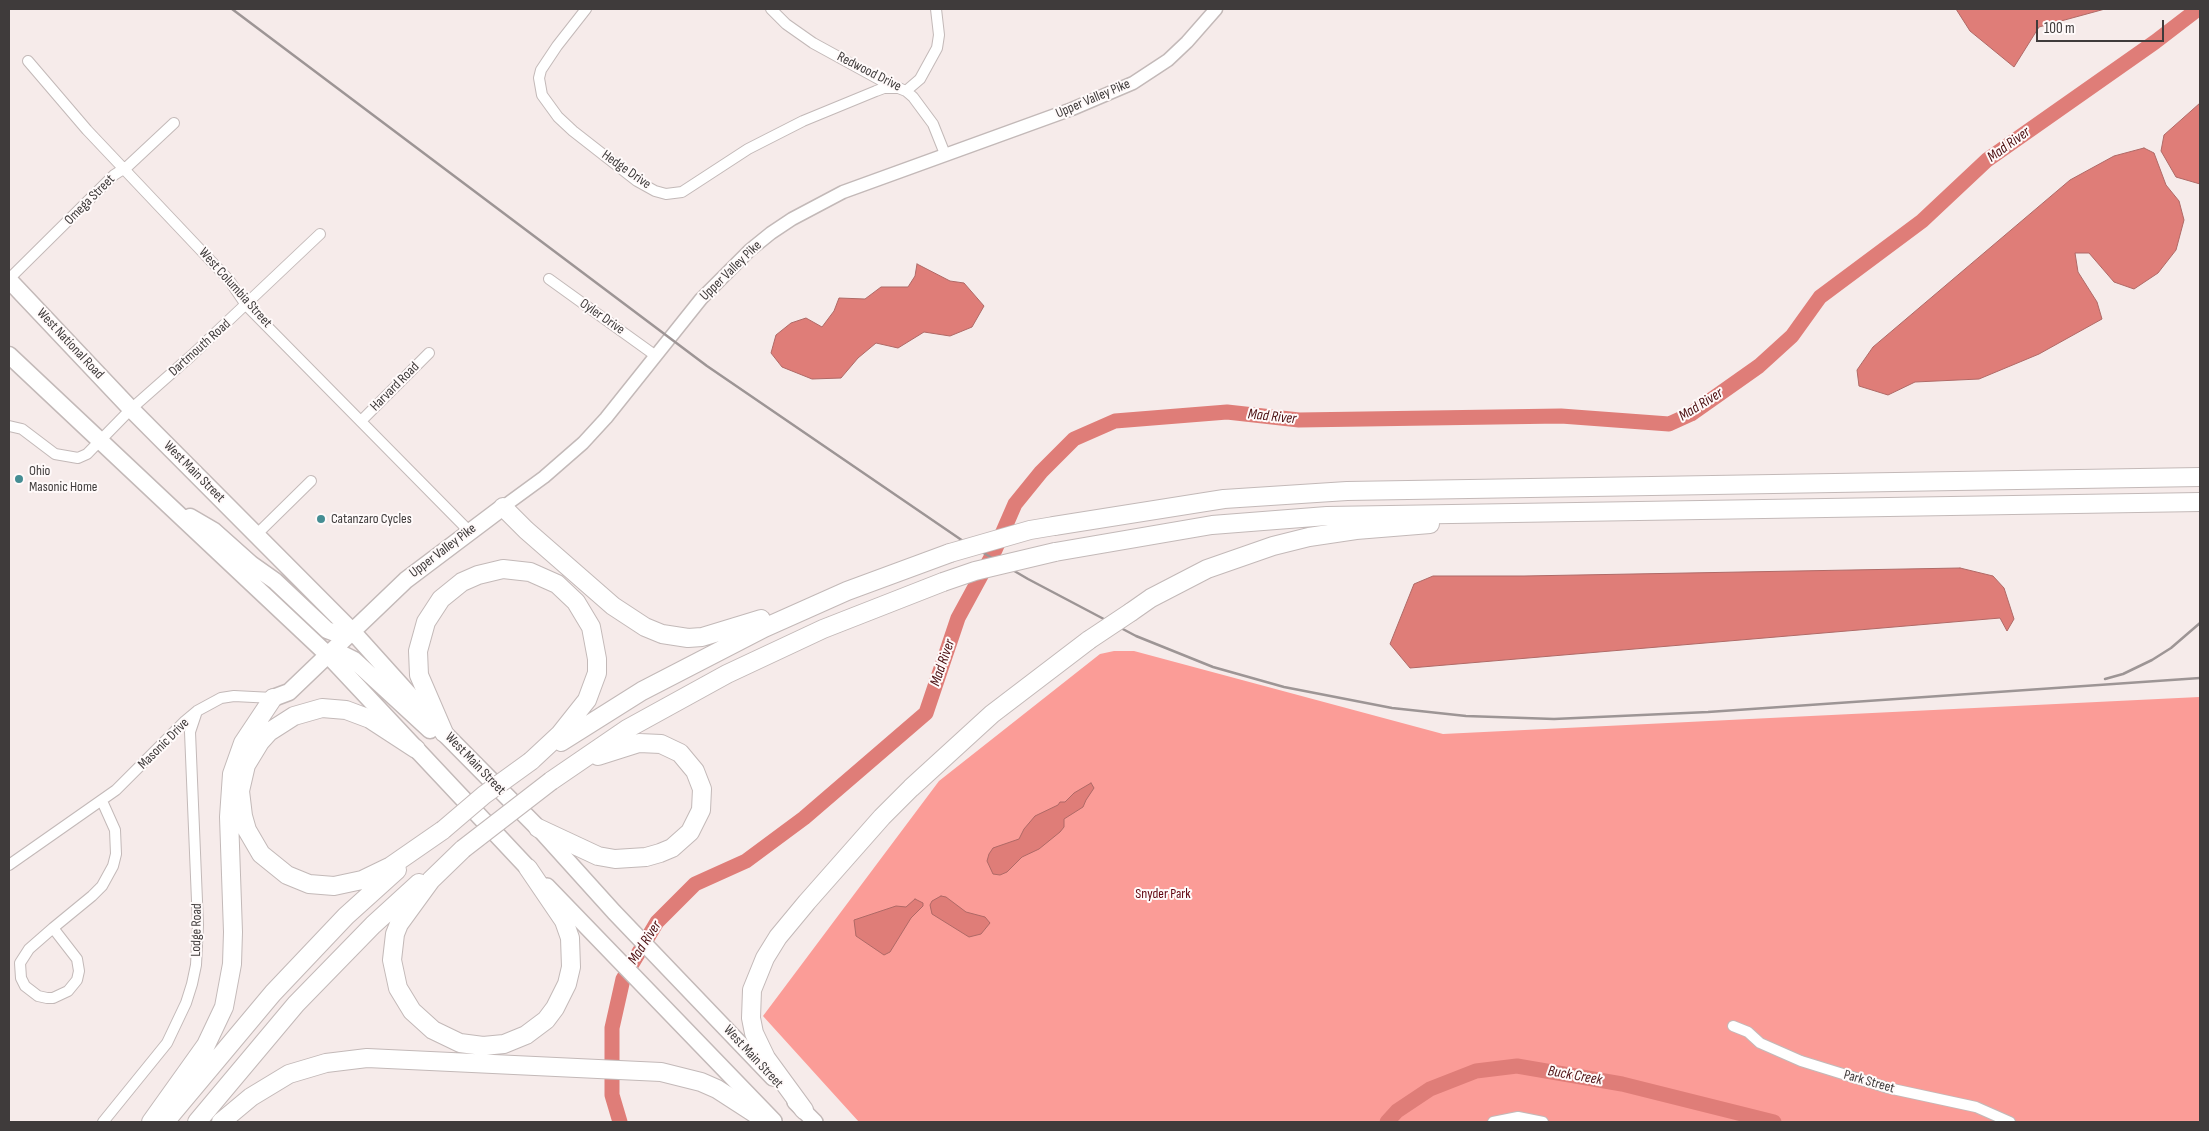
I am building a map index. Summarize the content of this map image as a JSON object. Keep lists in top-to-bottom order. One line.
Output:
{"streets":{"highway":["Upper Valley Pike","West National Road","West Main Street"],"street":["Redwood Drive","Hedge Drive","Omega Street","West Columbia Street","Oyler Drive","Dartmouth Road","Harvard Road","Masonic Drive","Lodge Road","Park Street"]},"crossings":[["Redwood Drive","Upper Valley Pike"],["Redwood Drive","Hedge Drive"],["Upper Valley Pike","West Columbia Street"],["Upper Valley Pike","Oyler Drive"],["Upper Valley Pike","West Main Street"],["Omega Street","West Columbia Street"],["Omega Street","West National Road"],["West Columbia Street","Dartmouth Road"],["West Columbia Street","Harvard Road"],["West National Road","Dartmouth Road"],["West National Road","West Main Street"],["Dartmouth Road","West Main Street"],["Masonic Drive","Lodge Road"]],"water":["Mad River","Buck Creek"],"parks":["Snyder Park"],"places":["Ohio Masonic Home","Catanzaro Cycles"],"scale_bar":"100 m"}
